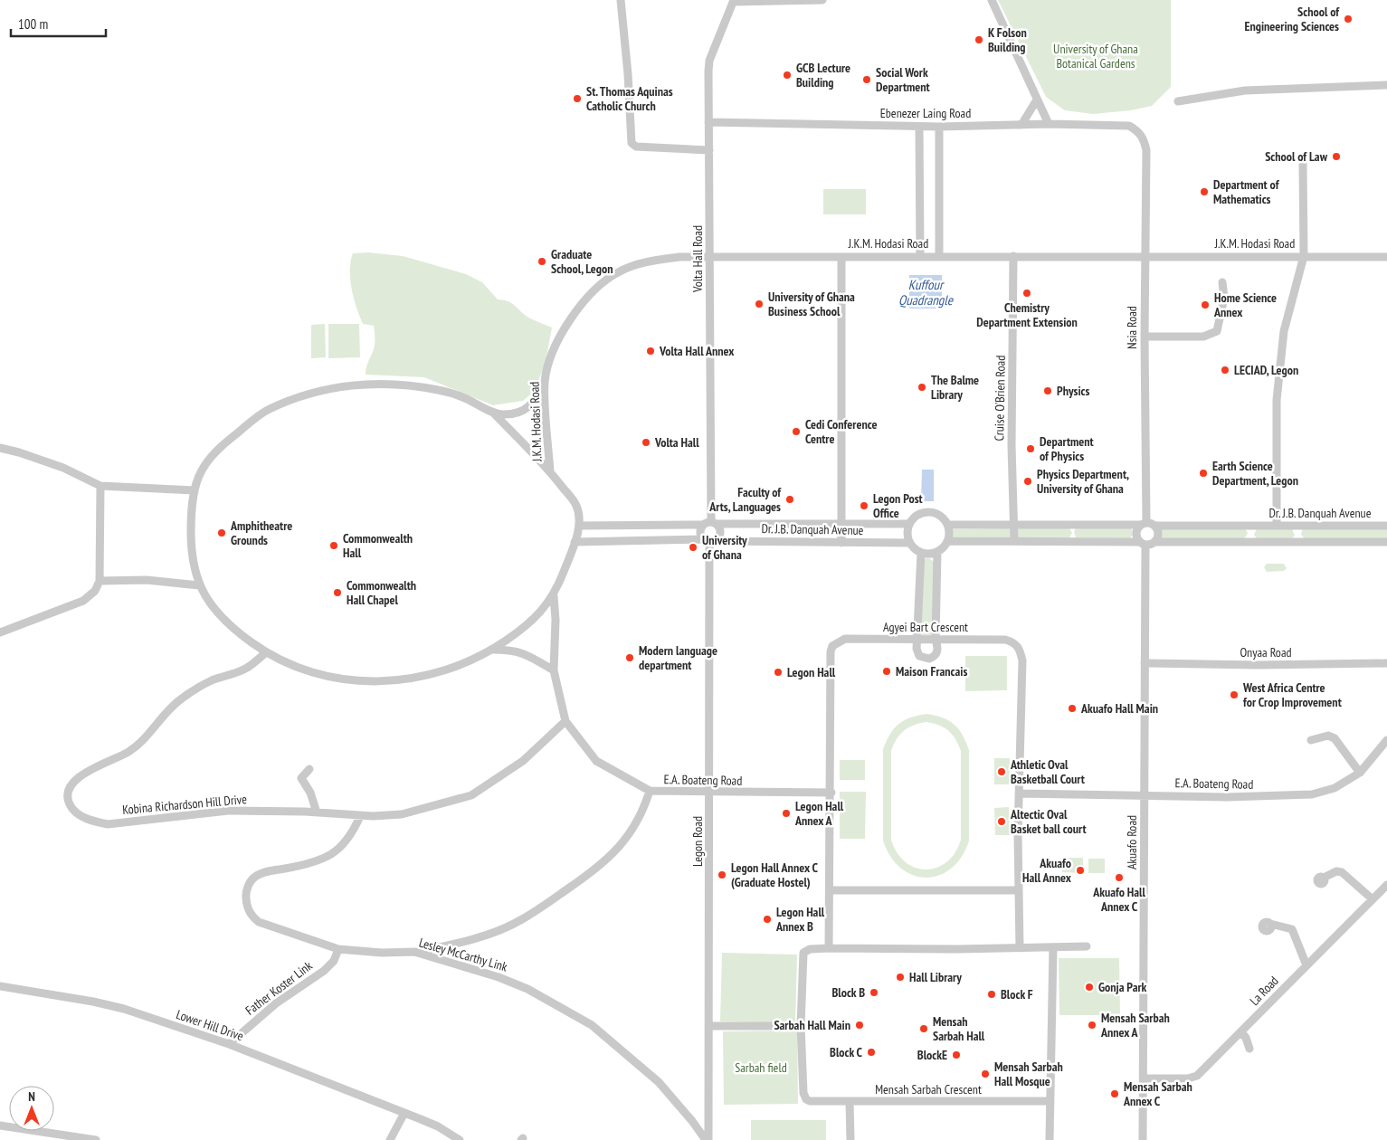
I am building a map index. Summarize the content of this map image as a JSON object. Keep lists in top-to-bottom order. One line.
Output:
{"streets":{"street":["Ebenezer Laing Road","J.K.M. Hodasi Road","Volta Hall Road","Nsia Road","Cruise O'Brien Road","Dr. J.B. Danquah Avenue","Agyei Bart Crescent","Onyaa Road","E.A. Boateng Road","Kobina Richardson Hill Drive","Legon Road","Akuafo Road","Lesley McCarthy Link","Father Koster Link","La Road","Lower Hill Drive","Mensah Sarbah Crescent"]},"crossings":[["Ebenezer Laing Road","Volta Hall Road"],["Ebenezer Laing Road","Nsia Road"],["J.K.M. Hodasi Road","Volta Hall Road"],["J.K.M. Hodasi Road","Nsia Road"],["J.K.M. Hodasi Road","Cruise O'Brien Road"],["Volta Hall Road","Dr. J.B. Danquah Avenue"],["Nsia Road","Dr. J.B. Danquah Avenue"],["Nsia Road","Akuafo Road"],["Cruise O'Brien Road","Dr. J.B. Danquah Avenue"],["Dr. J.B. Danquah Avenue","Legon Road"],["Dr. J.B. Danquah Avenue","Akuafo Road"],["Agyei Bart Crescent","E.A. Boateng Road"],["Agyei Bart Crescent","Mensah Sarbah Crescent"],["Onyaa Road","Akuafo Road"],["E.A. Boateng Road","Kobina Richardson Hill Drive"],["E.A. Boateng Road","Legon Road"],["E.A. Boateng Road","Akuafo Road"],["Kobina Richardson Hill Drive","Lesley McCarthy Link"],["Legon Road","Lesley McCarthy Link"],["Akuafo Road","La Road"],["Lesley McCarthy Link","Father Koster Link"],["Father Koster Link","Lower Hill Drive"]],"water":["Kuffour Quadrangle"],"parks":["University of Ghana Botanical Gardens","Sarbah field"],"places":["School of Engineering Sciences","K Folson Building","GCB Lecture Building","Social Work Department","St. Thomas Aquinas Catholic Church","School of Law","Department of Mathematics","Graduate School, Legon","Chemistry Department Extension","University of Ghana Business School","Home Science Annex","Volta Hall Annex","LECIAD, Legon","The Balme Library","Physics","Cedi Conference Centre","Volta Hall","Department of Physics","Earth Science Department, Legon","Physics Department, University of Ghana","Faculty of Arts, Languages","Legon Post Office","Amphitheatre Grounds","Commonwealth Hall","University of Ghana","Commonwealth Hall Chapel","Modern language department","Maison Francais","Legon Hall","West Africa Centre for Crop Improvement","Akuafo Hall Main","Athletic Oval Basketball Court","Legon Hall Annex A","Altectic Oval Basket ball court","Akuafo Hall Annex","Legon Hall Annex C (Graduate Hostel)","Akuafo Hall Annex C","Legon Hall Annex B","Hall Library","Gonja Park","Block B","Block F","Sarbah Hall Main","Mensah Sarbah Annex A","Mensah Sarbah Hall","Block C","BlockE","Mensah Sarbah Hall Mosque","Mensah Sarbah Annex C"],"scale_bar":"100 m","north":"top"}
